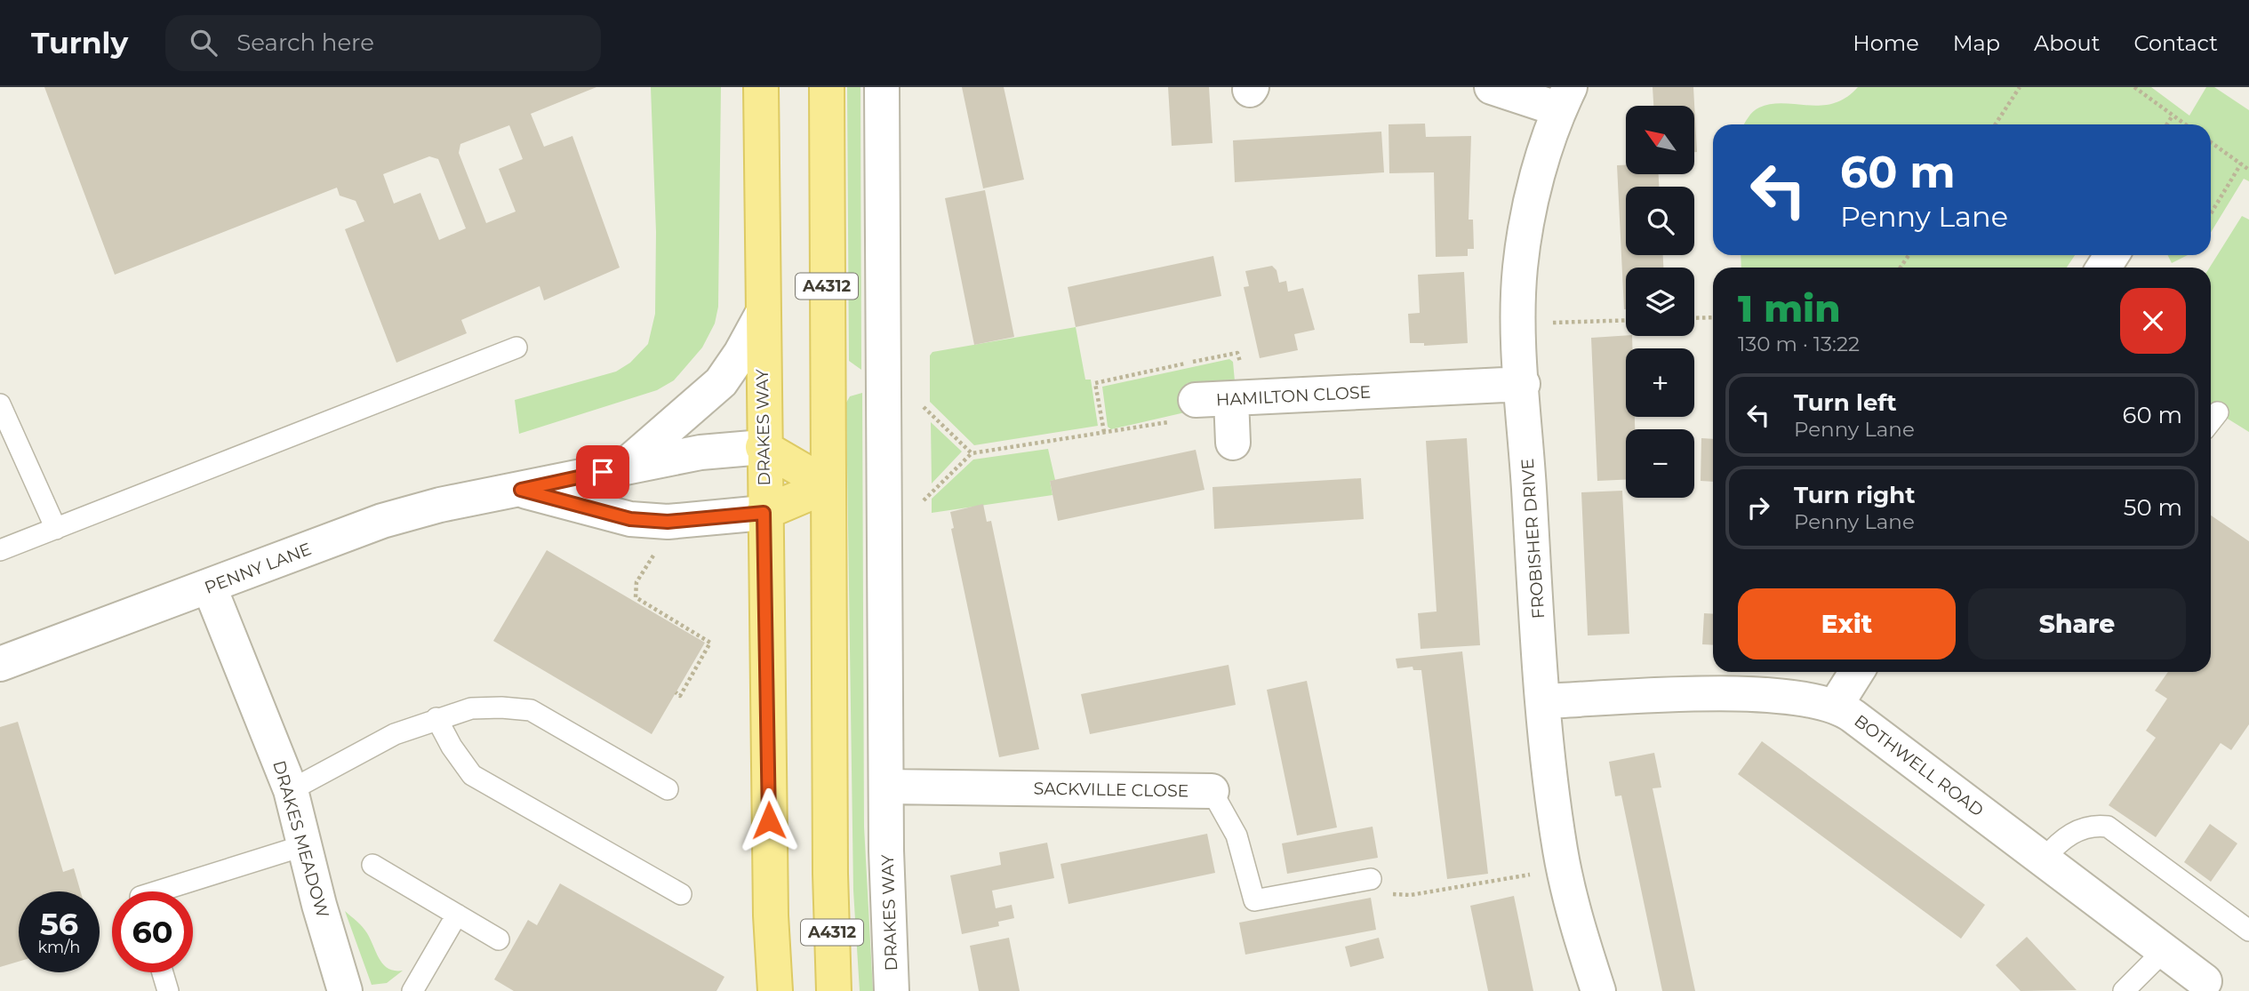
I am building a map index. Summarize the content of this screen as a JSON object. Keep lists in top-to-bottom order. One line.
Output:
{"streets":{"main road":["A4312","DRAKES WAY"],"street":["HAMILTON CLOSE","FROBISHER DRIVE","PENNY LANE","BOTHWELL ROAD","SACKVILLE CLOSE","DRAKES MEADOW"]},"crossings":[["HAMILTON CLOSE","FROBISHER DRIVE"],["DRAKES WAY","PENNY LANE"],["DRAKES WAY","SACKVILLE CLOSE"],["FROBISHER DRIVE","BOTHWELL ROAD"],["PENNY LANE","DRAKES MEADOW"]],"north":"top left","page":{"header":"Turnly","search":"Search here","nav":["Home","Map","About","Contact"],"map_buttons":["+","−"],"turn":["60 m","Penny Lane"],"heading":["1 min","130 m · 13:22"],"list":[{"name":"Turn left","note":"Penny Lane","value":"60 m"},{"name":"Turn right","note":"Penny Lane","value":"50 m"}],"buttons":["Exit","Share"],"speed":"56 km/h","limit":"60"}}
